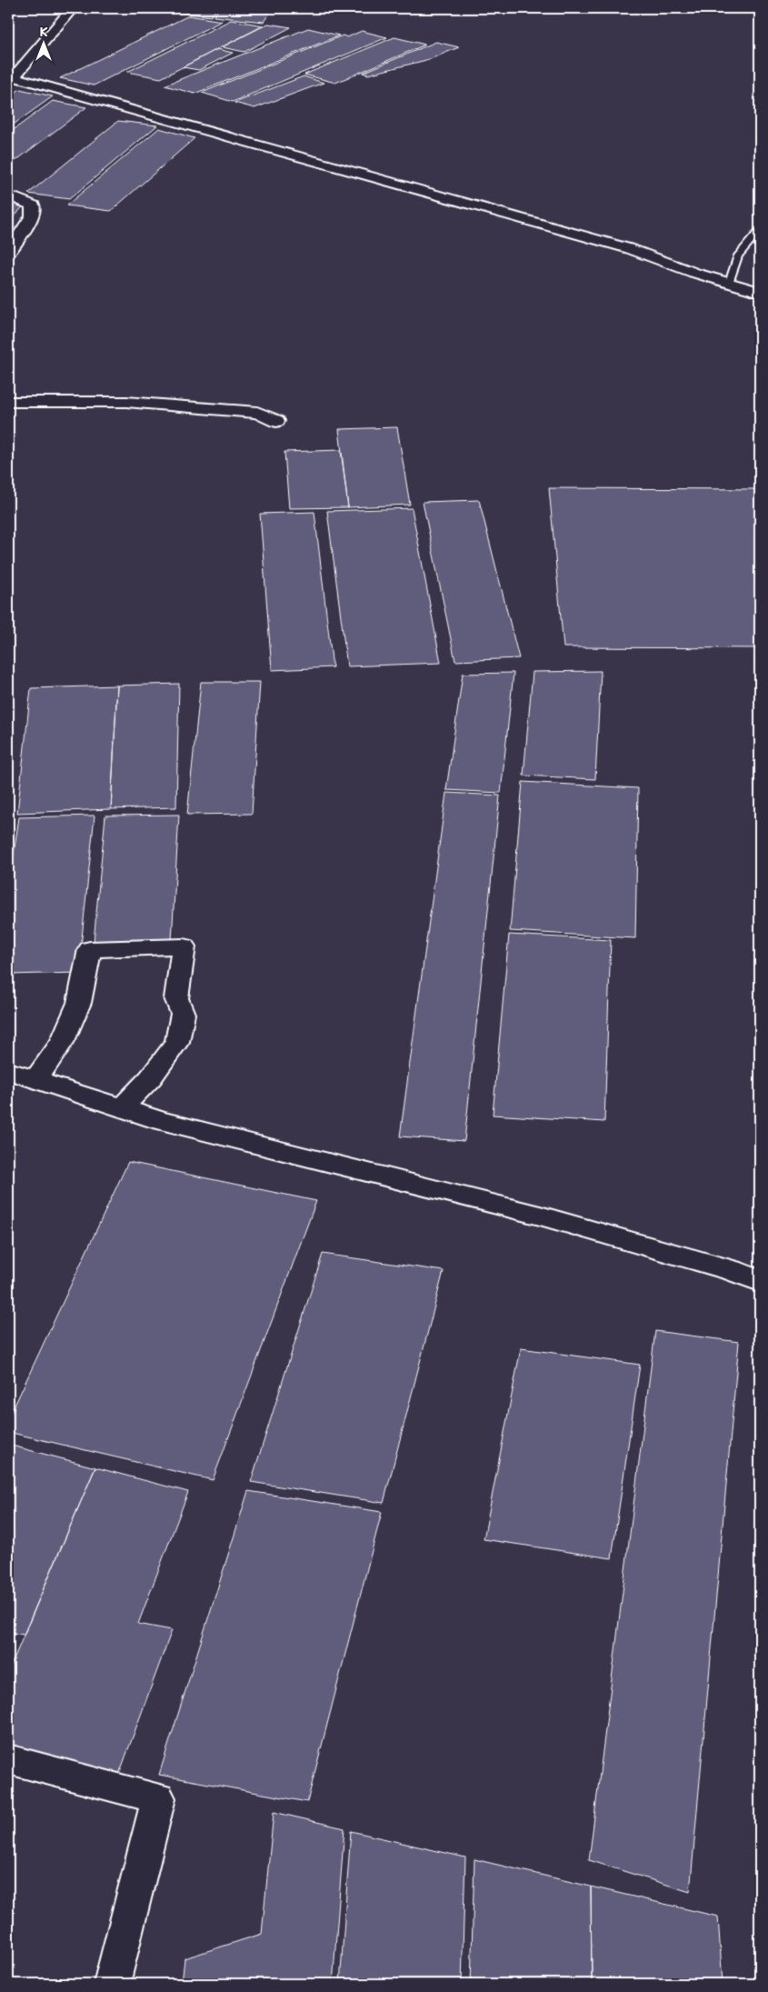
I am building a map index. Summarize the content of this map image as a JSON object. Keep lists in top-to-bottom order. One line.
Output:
{"north":"top"}
